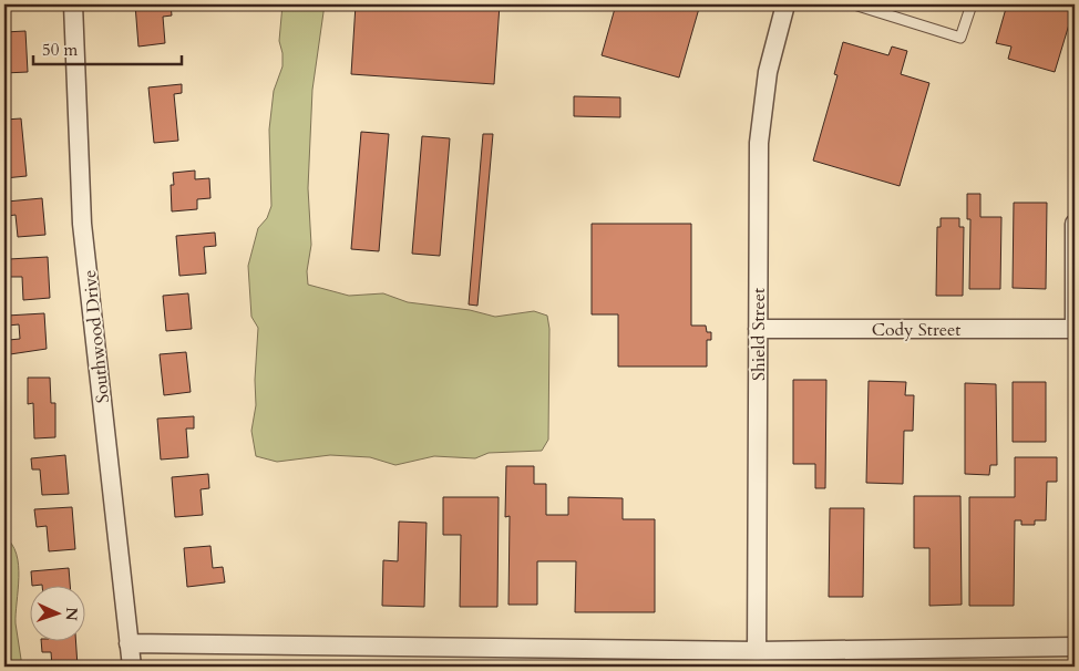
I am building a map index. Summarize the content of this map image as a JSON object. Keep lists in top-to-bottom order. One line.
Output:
{"streets":{"street":["Cody Street","Shield Street","Southwood Drive"]},"crossings":[["Cody Street","Shield Street"]],"scale_bar":"50 m","north":"right"}
